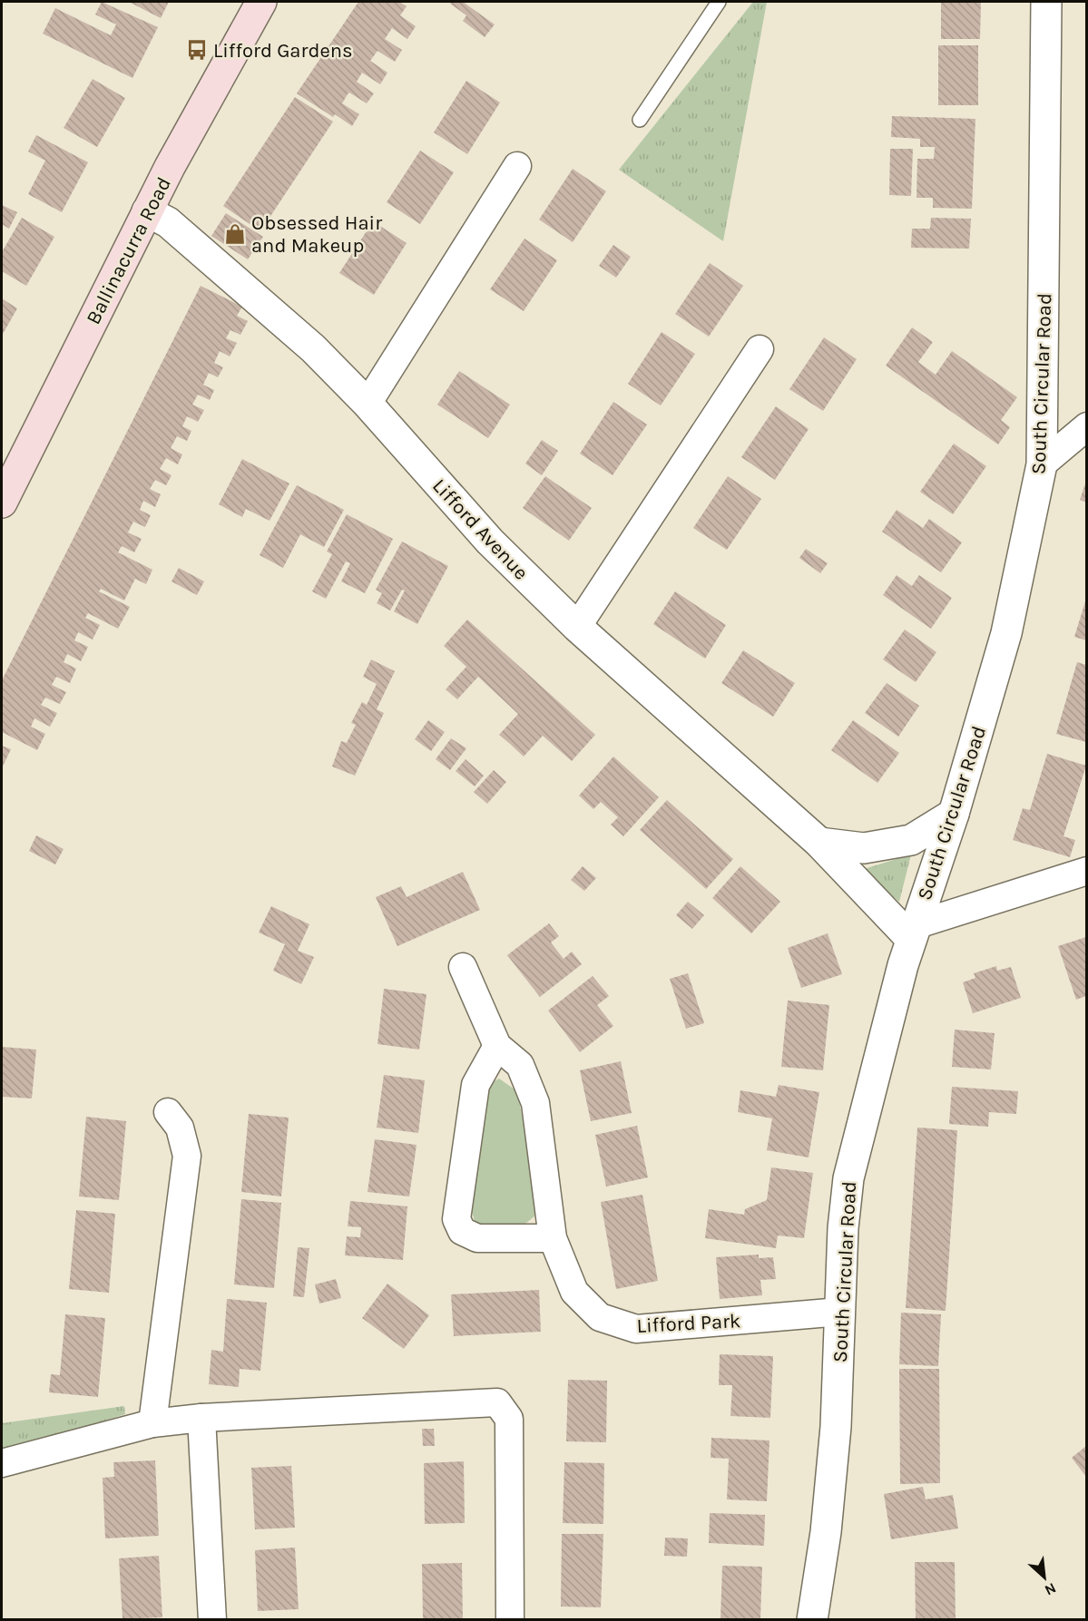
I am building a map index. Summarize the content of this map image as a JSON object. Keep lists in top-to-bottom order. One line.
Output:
{"streets":{"main road":["Ballinacurra Road"],"street":["South Circular Road","Lifford Avenue","Lifford Park"]},"crossings":[["Ballinacurra Road","Lifford Avenue"],["South Circular Road","Lifford Avenue"],["South Circular Road","Lifford Park"]],"places":{"bus stop":["Lifford Gardens"],"shop":["Obsessed Hair and Makeup"]},"north":"bottom right"}
